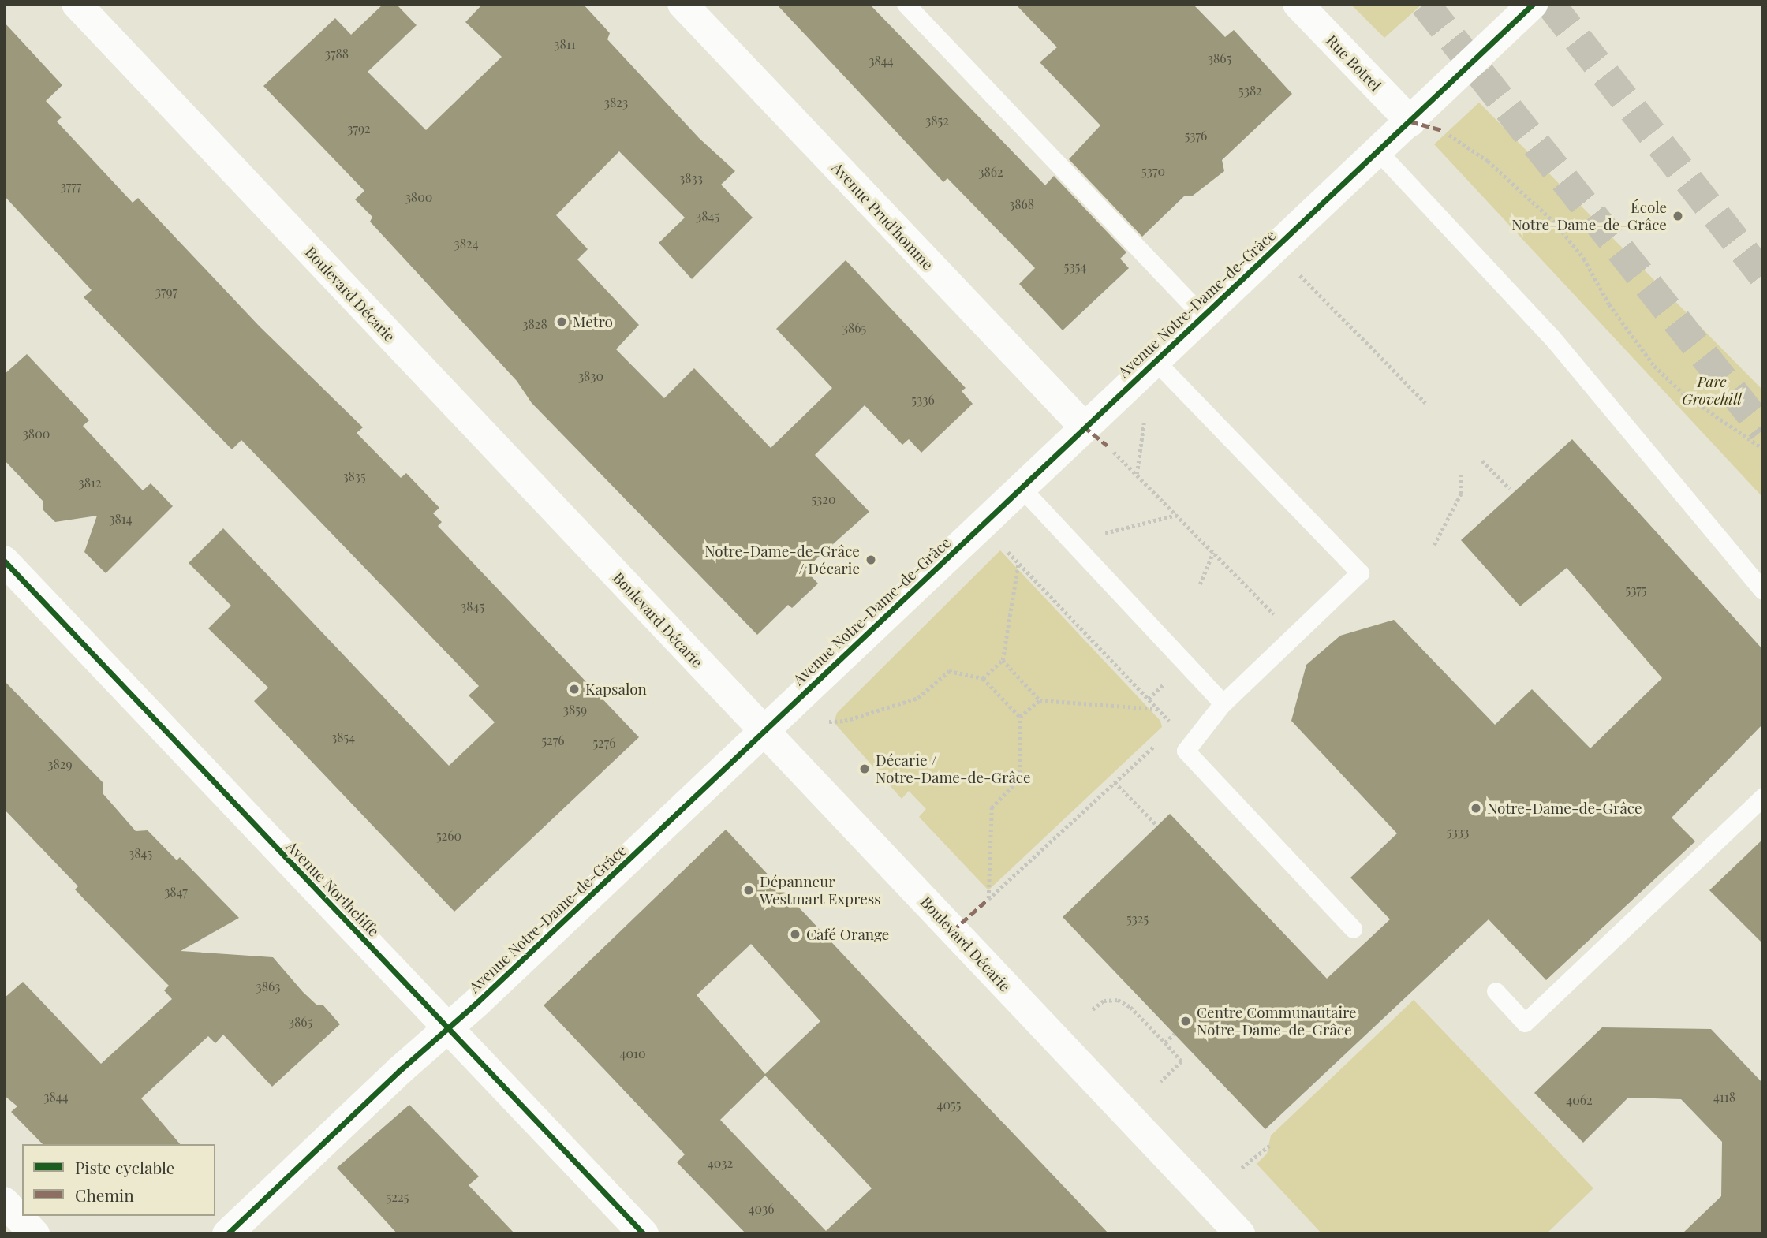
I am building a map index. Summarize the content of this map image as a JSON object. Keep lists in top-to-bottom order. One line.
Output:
{"streets":{"street":["Rue Botrel","Avenue Prud'homme","Boulevard Décarie","Avenue Notre-Dame-de-Grâce","Avenue Northcliffe"]},"crossings":[["Rue Botrel","Avenue Notre-Dame-de-Grâce"],["Avenue Prud'homme","Avenue Notre-Dame-de-Grâce"],["Boulevard Décarie","Avenue Notre-Dame-de-Grâce"],["Avenue Notre-Dame-de-Grâce","Avenue Northcliffe"]],"parks":["Parc Grovehill"],"places":["École Notre-Dame-de-Grâce","Metro","Notre-Dame-de-Grâce / Décarie","Kapsalon","Décarie / Notre-Dame-de-Grâce","Notre-Dame-de-Grâce","Dépanneur Westmart Express","Café Orange","Centre Communautaire Notre-Dame-de-Grâce"],"house_numbers":["3811","3788","3865","3844","5382","3823","3852","3792","5376","5370","3862","3833","3777","3800","3868","3845","3824","5354","3797","3828","3865","3830","5336","3800","3835","3812","5320","3814","5375","3845","3859","3854","5276","5276","3829","5333","5260","3845","3847","5325","3863","3865","4010","3844","4118","4062","4055","4032","5225","4036"],"legend":["Piste cyclable","Chemin"]}
